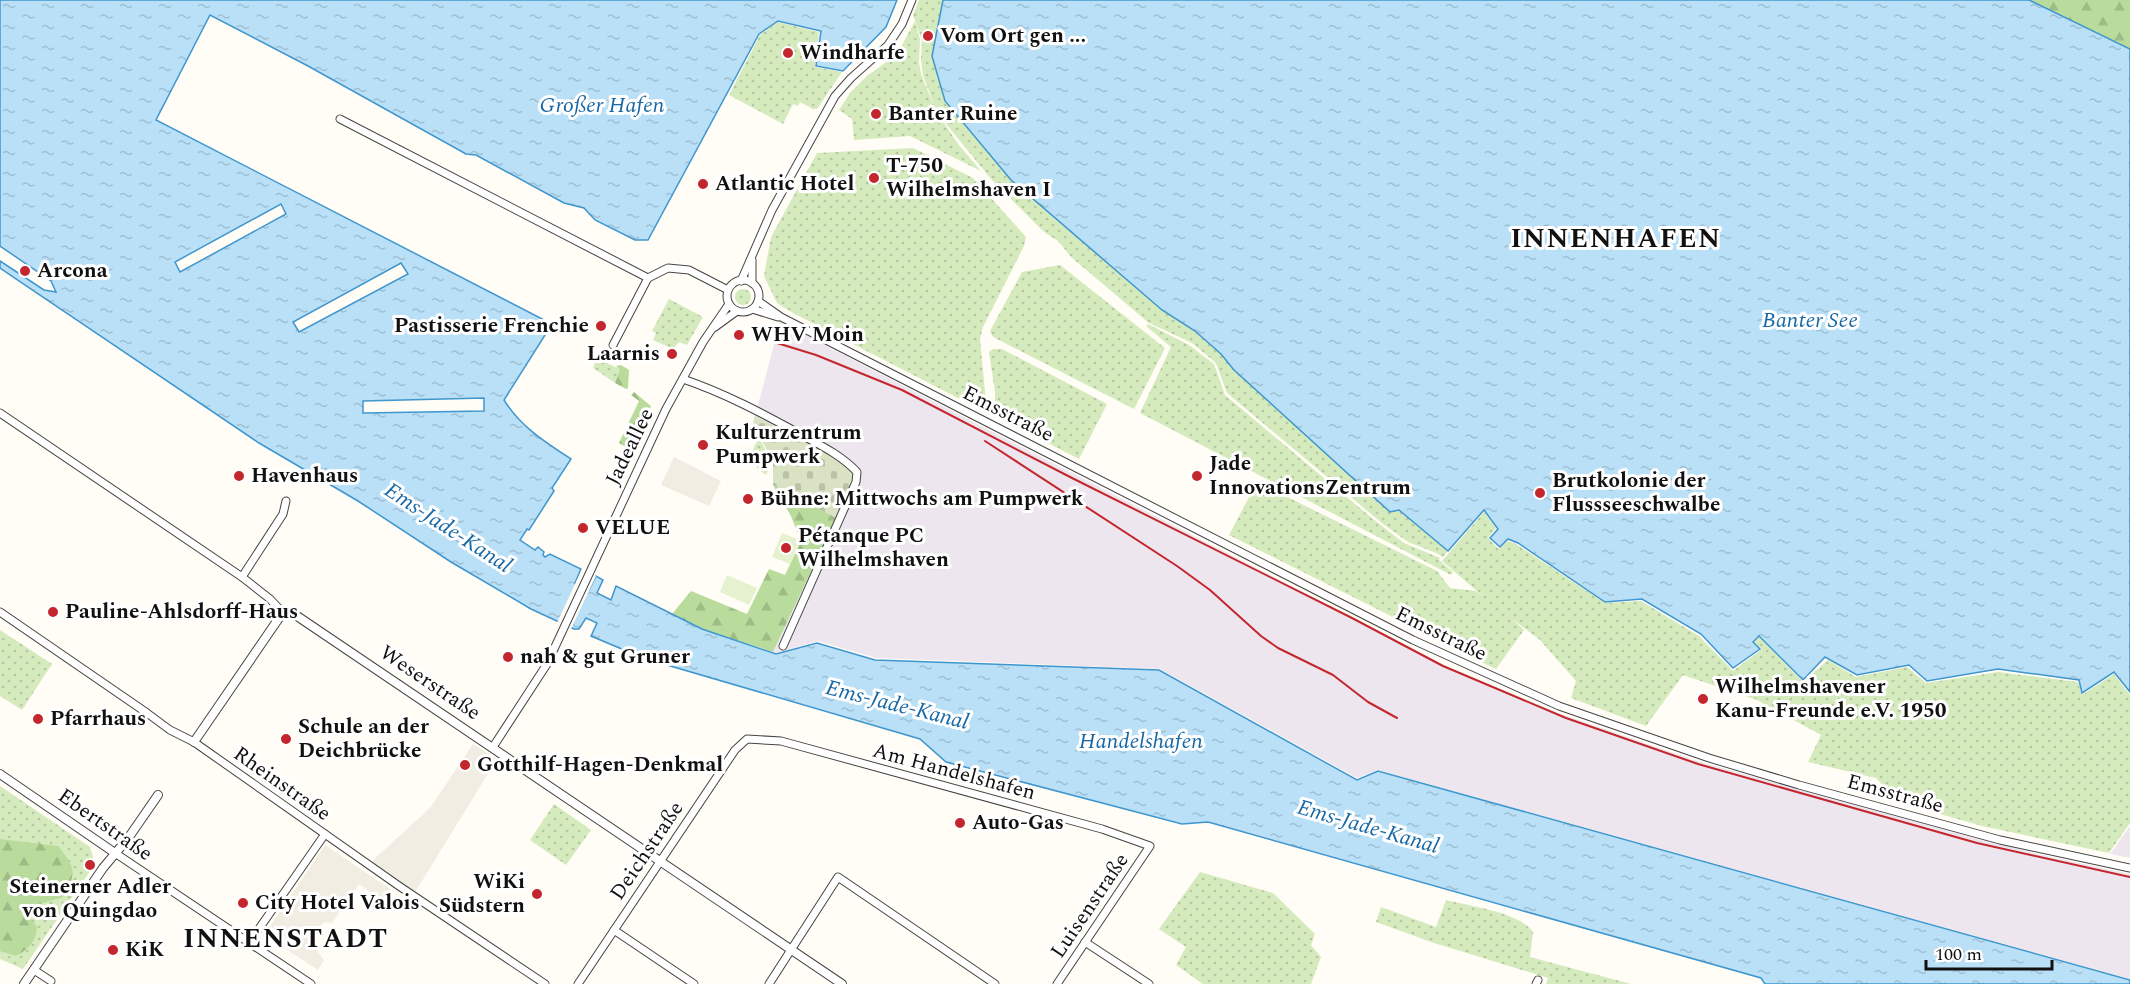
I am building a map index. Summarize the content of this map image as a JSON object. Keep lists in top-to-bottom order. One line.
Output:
{"streets":{"street":["Emsstraße","Jadeallee","Weserstraße","Am Handelshafen","Rheinstraße","Ebertstraße","Deichstraße","Luisenstraße"]},"crossings":[["Emsstraße","Jadeallee"],["Jadeallee","Weserstraße"],["Weserstraße","Deichstraße"],["Am Handelshafen","Deichstraße"],["Am Handelshafen","Luisenstraße"]],"districts":["INNENHAFEN","INNENSTADT"],"water":["Großer Hafen","Banter See","Ems-Jade-Kanal","Handelshafen"],"places":["Vom Ort gen ...","Windharfe","Banter Ruine","T-750 Wilhelmshaven I","Atlantic Hotel","Arcona","Pastisserie Frenchie","WHV Moin","Laarnis","Kulturzentrum Pumpwerk","Havenhaus","Jade InnovationsZentrum","Brutkolonie der Flussseeschwalbe","Bühne: Mittwochs am Pumpwerk","VELUE","Pétanque PC Wilhelmshaven","Pauline-Ahlsdorff-Haus","nah & gut Gruner","Wilhelmshavener Kanu-Freunde e.V. 1950","Pfarrhaus","Schule an der Deichbrücke","Gotthilf-Hagen-Denkmal","Auto-Gas","Steinerner Adler von Quingdao","WiKi Südstern","City Hotel Valois","KiK"],"scale_bar":"100 m"}
